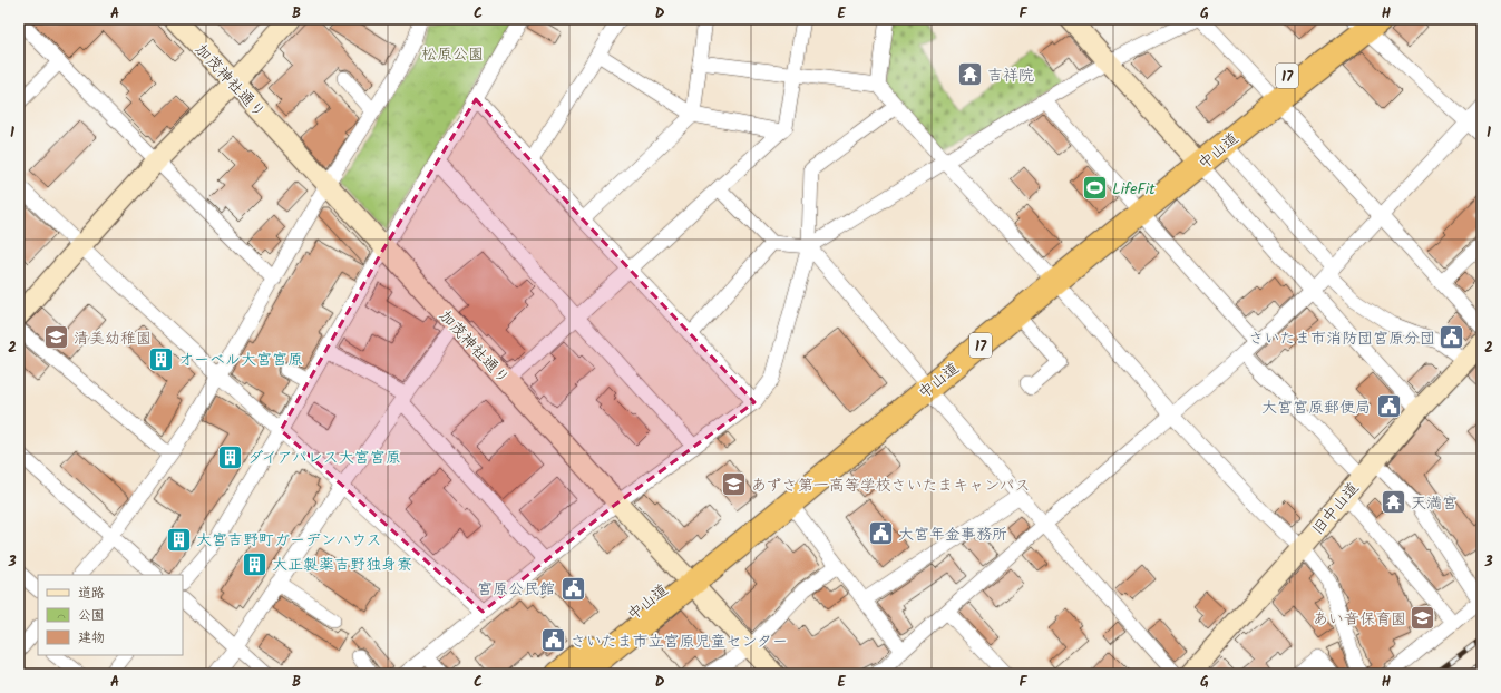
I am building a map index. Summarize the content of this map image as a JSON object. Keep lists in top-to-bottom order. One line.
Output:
{"streets":{"highway":["17","中山道"],"street":["加茂神社通り","旧中山道"]},"crossings":[["加茂神社通り","中山道"]],"parks":["松原公園"],"places":{"temple":["吉祥院","天満宮"],"sports":["LifeFit"],"school or university":["清美幼稚園","あずさ第一高等学校さいたまキャンパス","あい音保育園"],"public building":["さいたま市消防団宮原分団","大宮宮原郵便局","大宮年金事務所","宮原公民館","さいたま市立宮原児童センター"],"building":["オーベル大宮宮原","ダイアパレス大宮宮原","大宮吉野町ガーデンハウス","大正製薬吉野独身寮"]},"legend":["道路","公園","建物"],"grid":{"columns":["A","B","C","D","E","F","G","H"],"rows":["1","2","3"]}}
